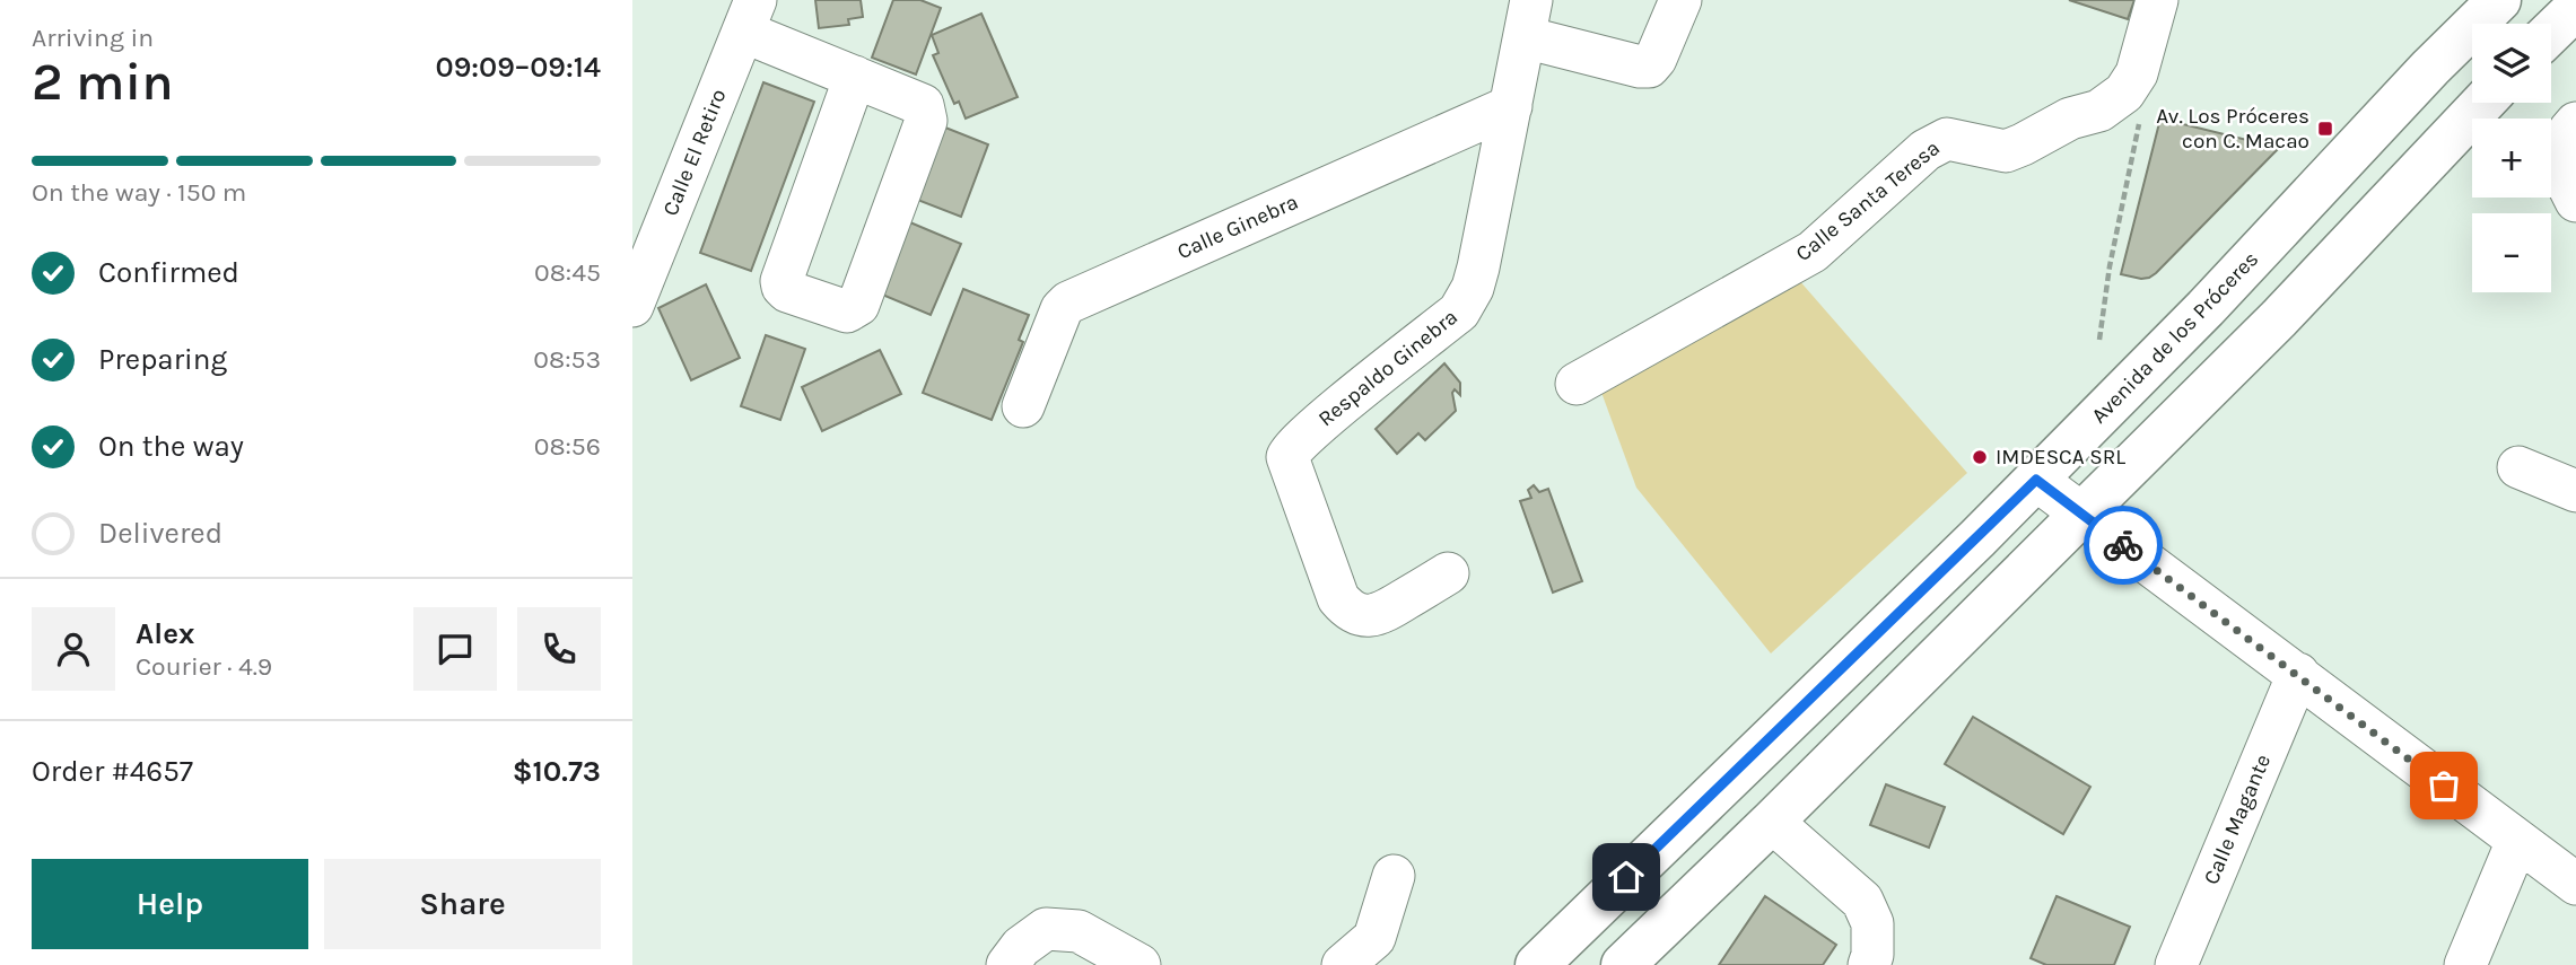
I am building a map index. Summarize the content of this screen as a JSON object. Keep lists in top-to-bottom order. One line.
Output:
{"streets":{"main road":["Avenida de los Próceres"],"street":["Calle El Retiro","Calle Santa Teresa","Calle Ginebra","Respaldo Ginebra","Calle Magante"]},"crossings":[["Calle Ginebra","Respaldo Ginebra"]],"places":{"transit":["Av. Los Próceres con C. Macao"],"other":["IMDESCA SRL"]},"page":{"heading":["2 min","Arriving in","09:09–09:14"],"panel":["Alex","Courier · 4.9","Order #4657","$10.73"],"map_buttons":["+","−"],"bar":"On the way · 150 m","list":[["Confirmed","08:45"],["Preparing","08:53"],["On the way","08:56"],"Delivered"],"buttons":["Help","Share"]}}
